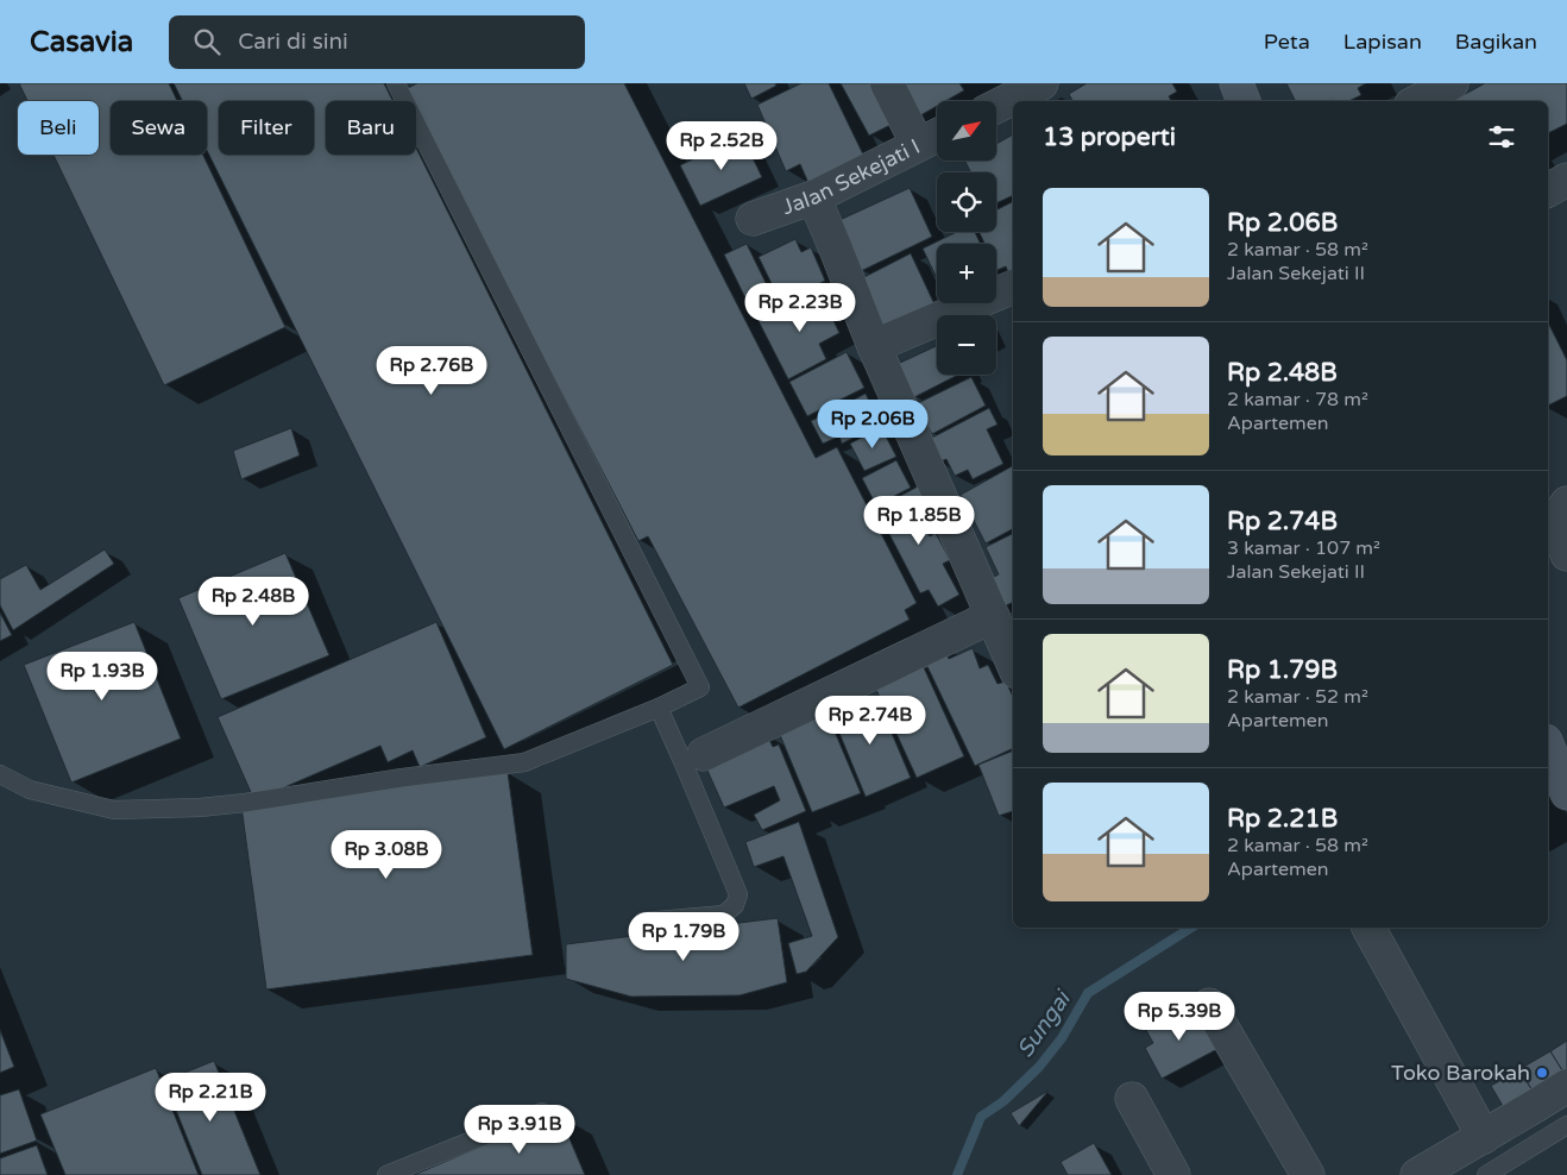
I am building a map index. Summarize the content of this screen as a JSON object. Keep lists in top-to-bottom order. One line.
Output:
{"streets":{"street":["Jalan Sekejati I"]},"water":["Sungai"],"places":["Toko Barokah"],"north":"top right","page":{"header":"Casavia","search":"Cari di sini","nav":["Peta","Lapisan","Bagikan"],"map_buttons":["+","−"],"chip":["Beli","Sewa","Filter","Baru"],"heading":"13 properti","price":["Rp 2.52B","Rp 2.23B","Rp 2.76B","Rp 2.06B","Rp 1.85B","Rp 2.48B","Rp 1.93B","Rp 2.74B","Rp 3.08B","Rp 1.79B","Rp 5.39B","Rp 2.21B","Rp 3.91B"],"list":[{"name":"Rp 2.06B","note":"2 kamar · 58 m² · Jalan Sekejati II"},{"name":"Rp 2.48B","note":"2 kamar · 78 m² · Apartemen"},{"name":"Rp 2.74B","note":"3 kamar · 107 m² · Jalan Sekejati II"},{"name":"Rp 1.79B","note":"2 kamar · 52 m² · Apartemen"},{"name":"Rp 2.21B","note":"2 kamar · 58 m² · Apartemen"}]}}
